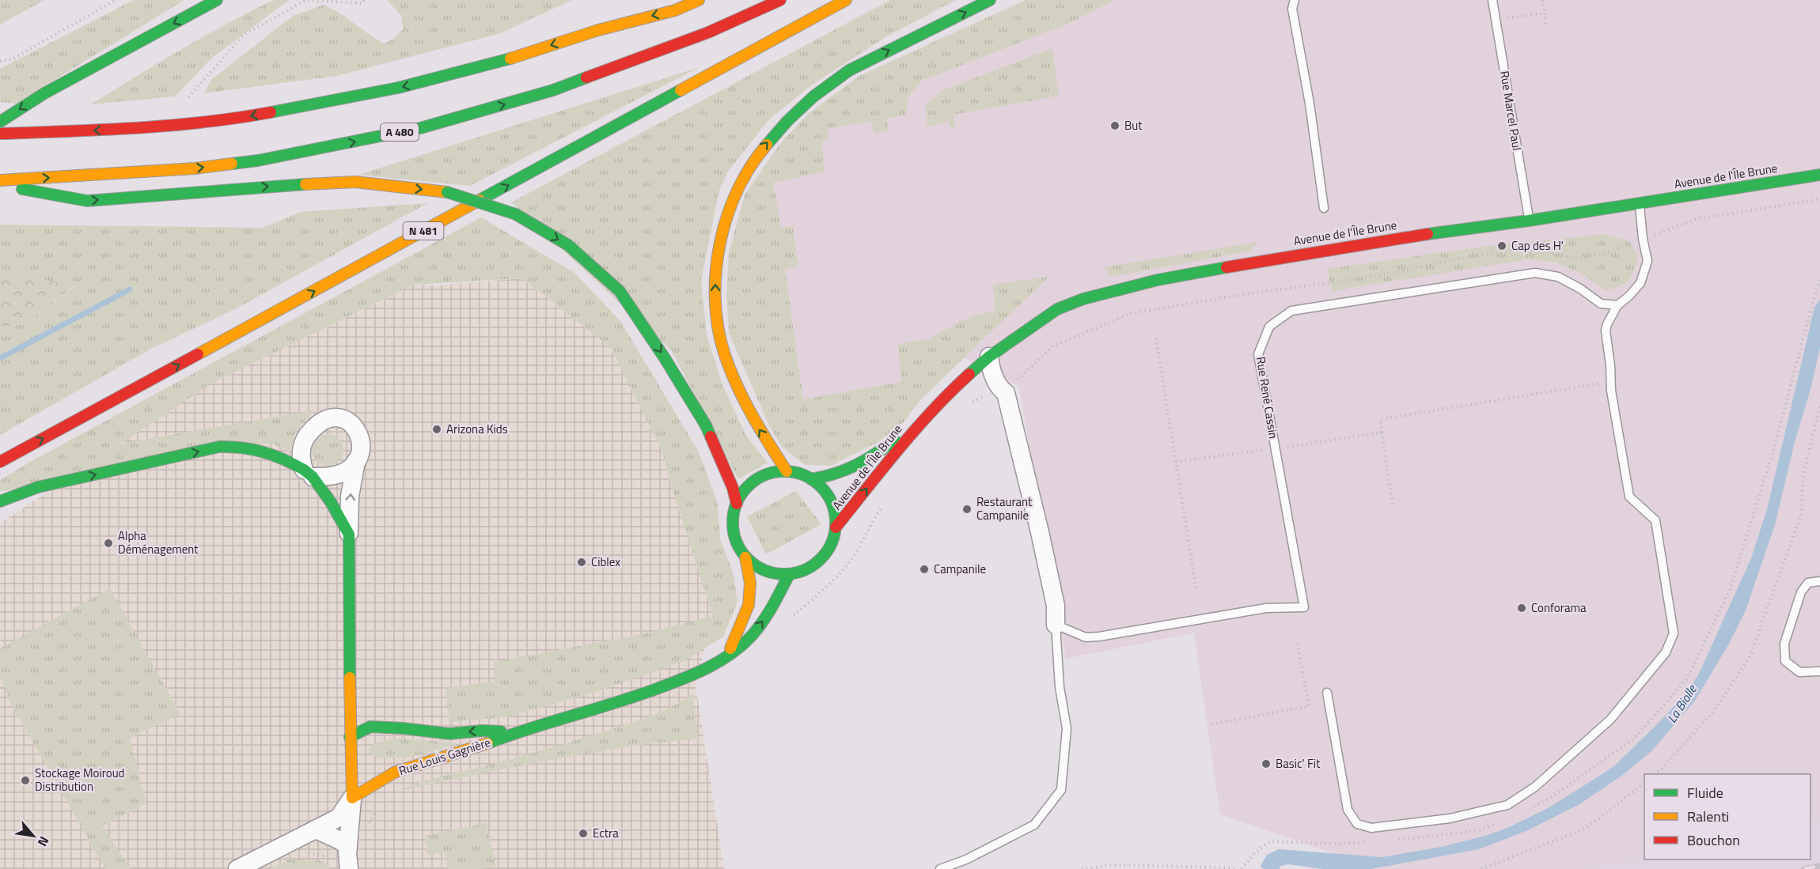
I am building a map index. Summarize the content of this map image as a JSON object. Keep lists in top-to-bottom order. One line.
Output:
{"streets":{"main road":["A 480","Avenue de l'Île Brune","N 481","Rue Louis Gagnière"],"lane":["Rue Marcel Paul","Rue René Cassin"]},"crossings":[["Rue Marcel Paul","Avenue de l'Île Brune"],["Avenue de l'Île Brune","Rue Louis Gagnière"]],"water":["La Biolle"],"places":["But","Cap des H'","Arizona Kids","Restaurant Campanile","Alpha Déménagement","Ciblex","Campanile","Conforama","Basic' Fit","Stockage Moiroud Distribution","Ectra"],"legend":["Fluide","Ralenti","Bouchon"],"north":"bottom right"}
